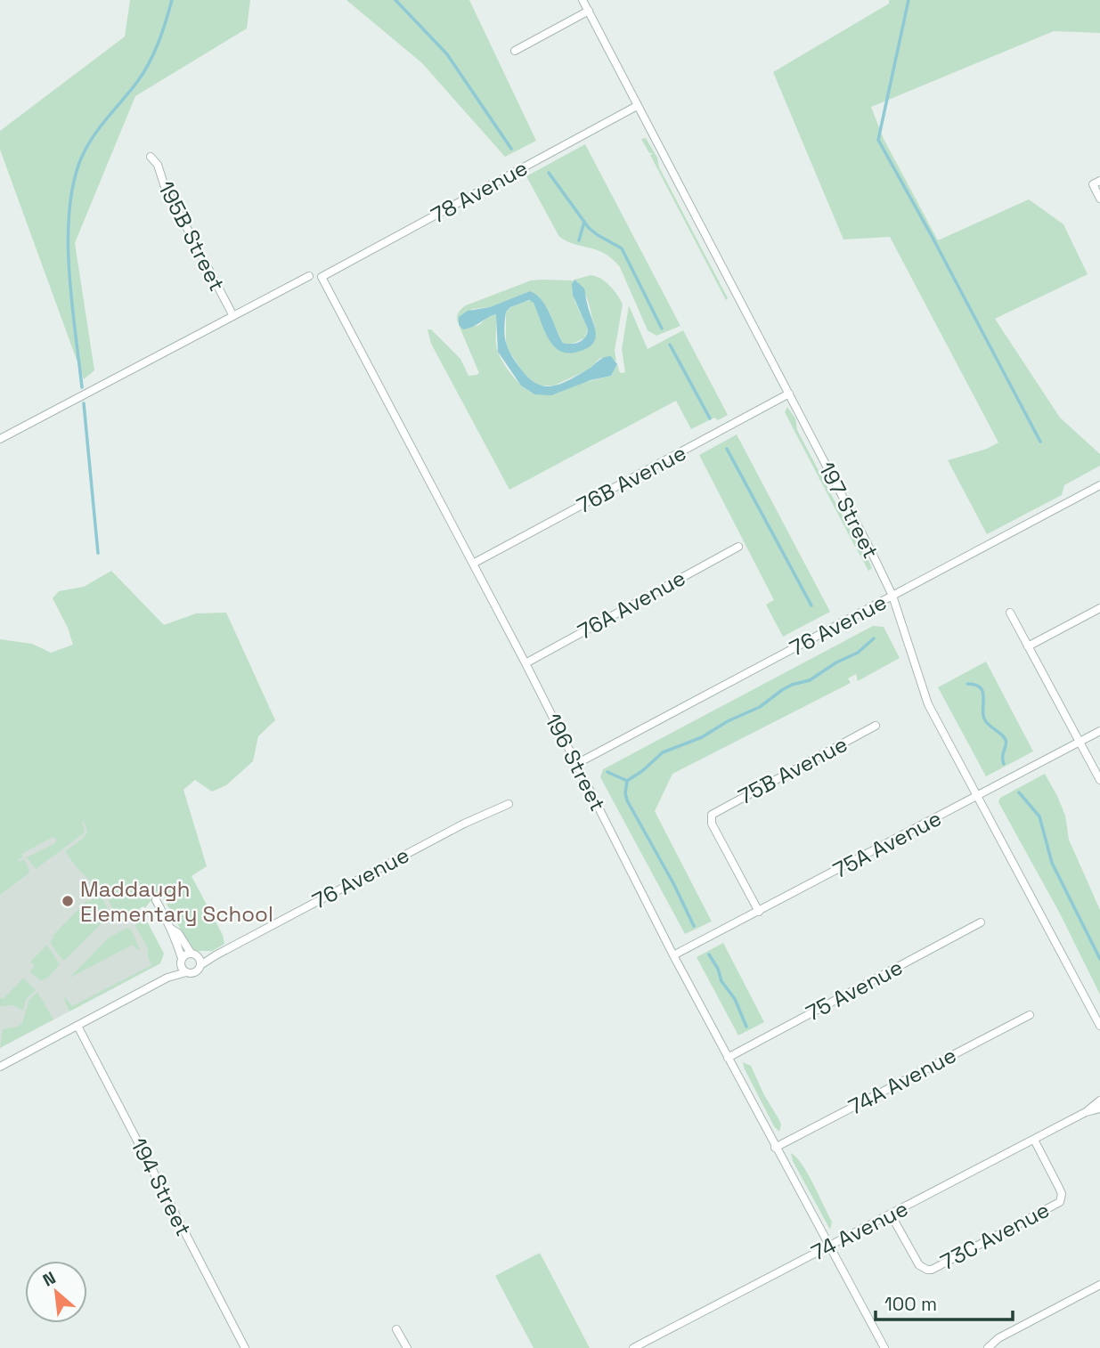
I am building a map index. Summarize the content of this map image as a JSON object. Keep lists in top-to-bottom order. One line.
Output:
{"streets":{"street":["78 Avenue","195B Street","76B Avenue","197 Street","76A Avenue","76 Avenue","196 Street","75B Avenue","75A Avenue","75 Avenue","74A Avenue","194 Street","74 Avenue","73C Avenue"]},"crossings":[["78 Avenue","197 Street"],["78 Avenue","196 Street"],["76B Avenue","197 Street"],["76B Avenue","196 Street"],["197 Street","76 Avenue"],["197 Street","75A Avenue"],["76A Avenue","196 Street"],["76 Avenue","196 Street"],["196 Street","75A Avenue"],["196 Street","75 Avenue"],["196 Street","74A Avenue"],["196 Street","74 Avenue"],["75B Avenue","75A Avenue"],["74 Avenue","73C Avenue"]],"places":["Maddaugh Elementary School"],"scale_bar":"100 m","north":"top left"}
